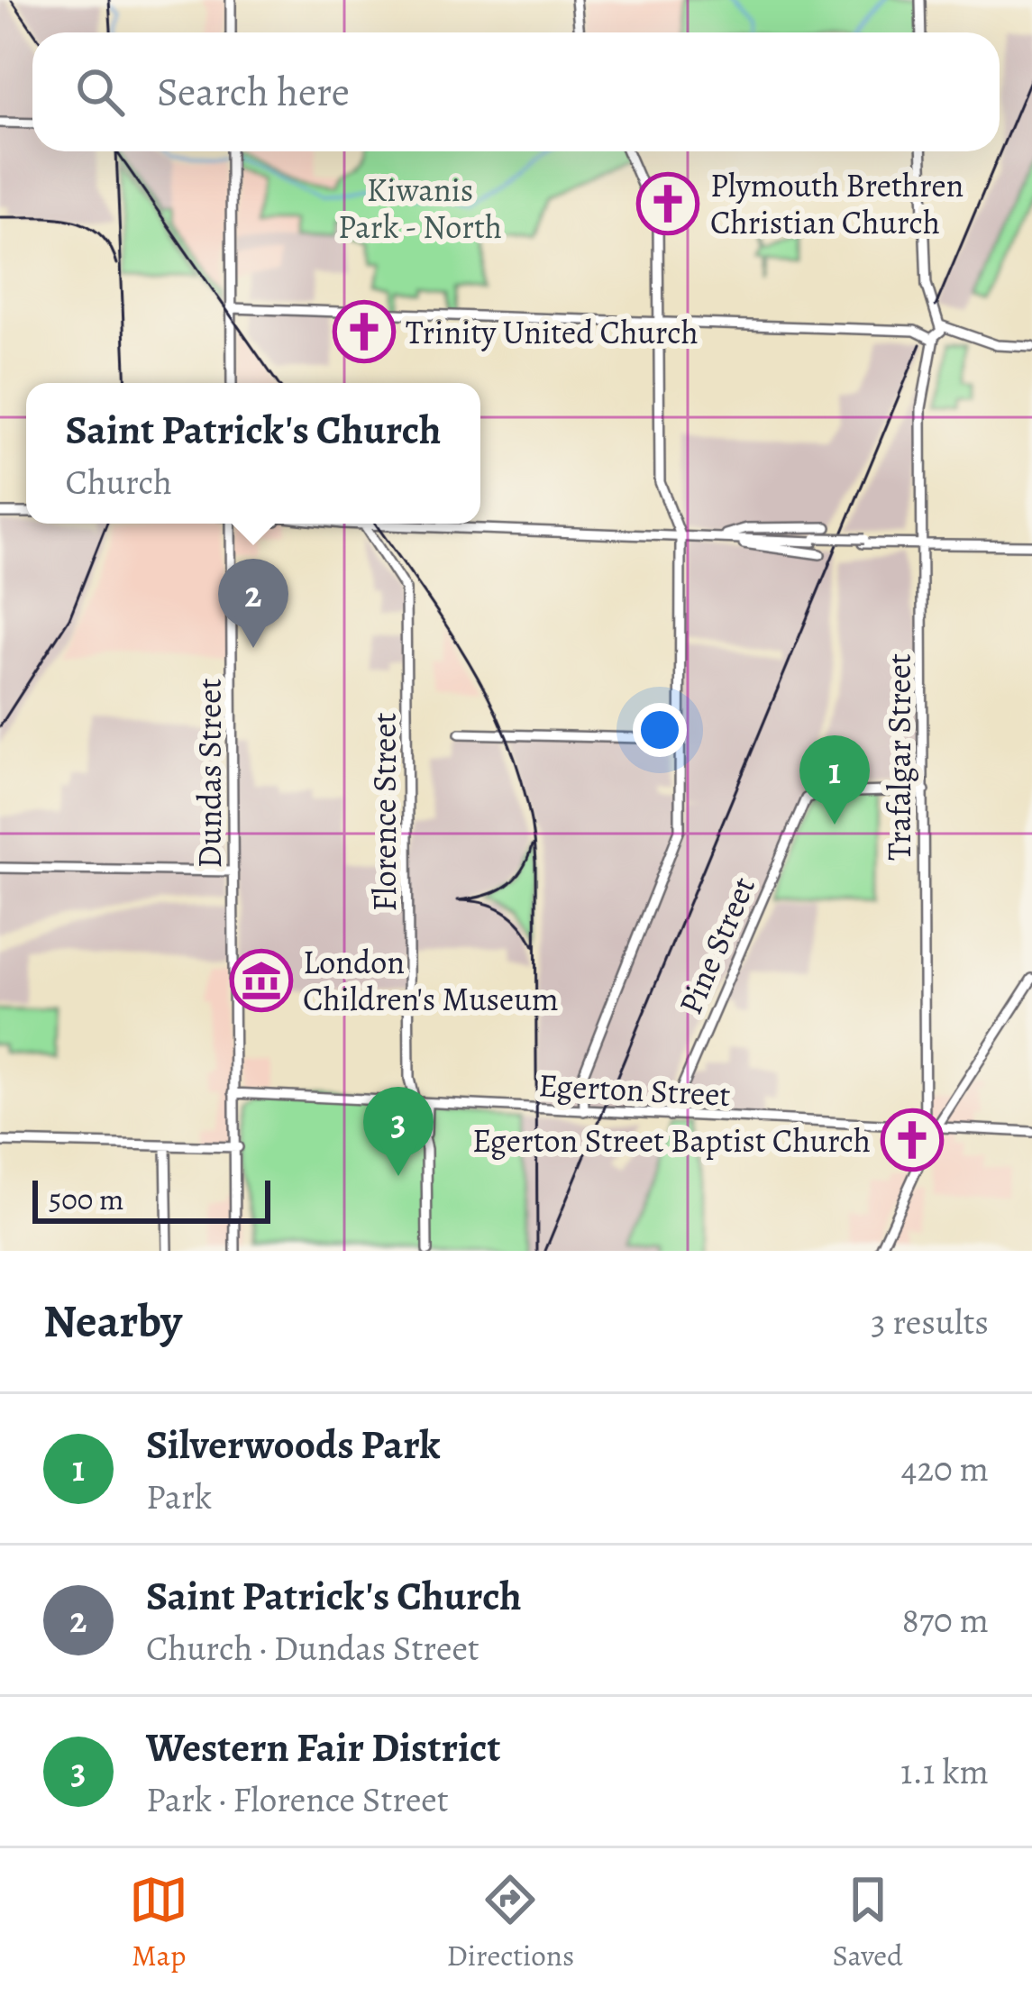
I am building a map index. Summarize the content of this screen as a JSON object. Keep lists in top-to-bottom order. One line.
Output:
{"streets":{"main road":["Trafalgar Street","Dundas Street","Florence Street","Pine Street","Egerton Street"]},"crossings":[["Trafalgar Street","Pine Street"],["Trafalgar Street","Egerton Street"],["Dundas Street","Egerton Street"],["Florence Street","Egerton Street"],["Pine Street","Egerton Street"]],"parks":["Kiwanis Park - North"],"places":{"church":["Plymouth Brethren Christian Church","Trinity United Church","Egerton Street Baptist Church"],"museum":["London Children's Museum"]},"scale_bar":"500 m","page":{"search":"Search here","popup":["Saint Patrick's Church","Church"],"pins":["2","1","3"],"scale":"500 m","heading":["Nearby","3 results"],"list":[{"mark":"1","name":"Silverwoods Park","note":"Park","value":"420 m"},{"mark":"2","name":"Saint Patrick's Church","note":"Church · Dundas Street","value":"870 m"},{"mark":"3","name":"Western Fair District","note":"Park · Florence Street","value":"1.1 km"}],"nav":["Map","Directions","Saved"]}}
